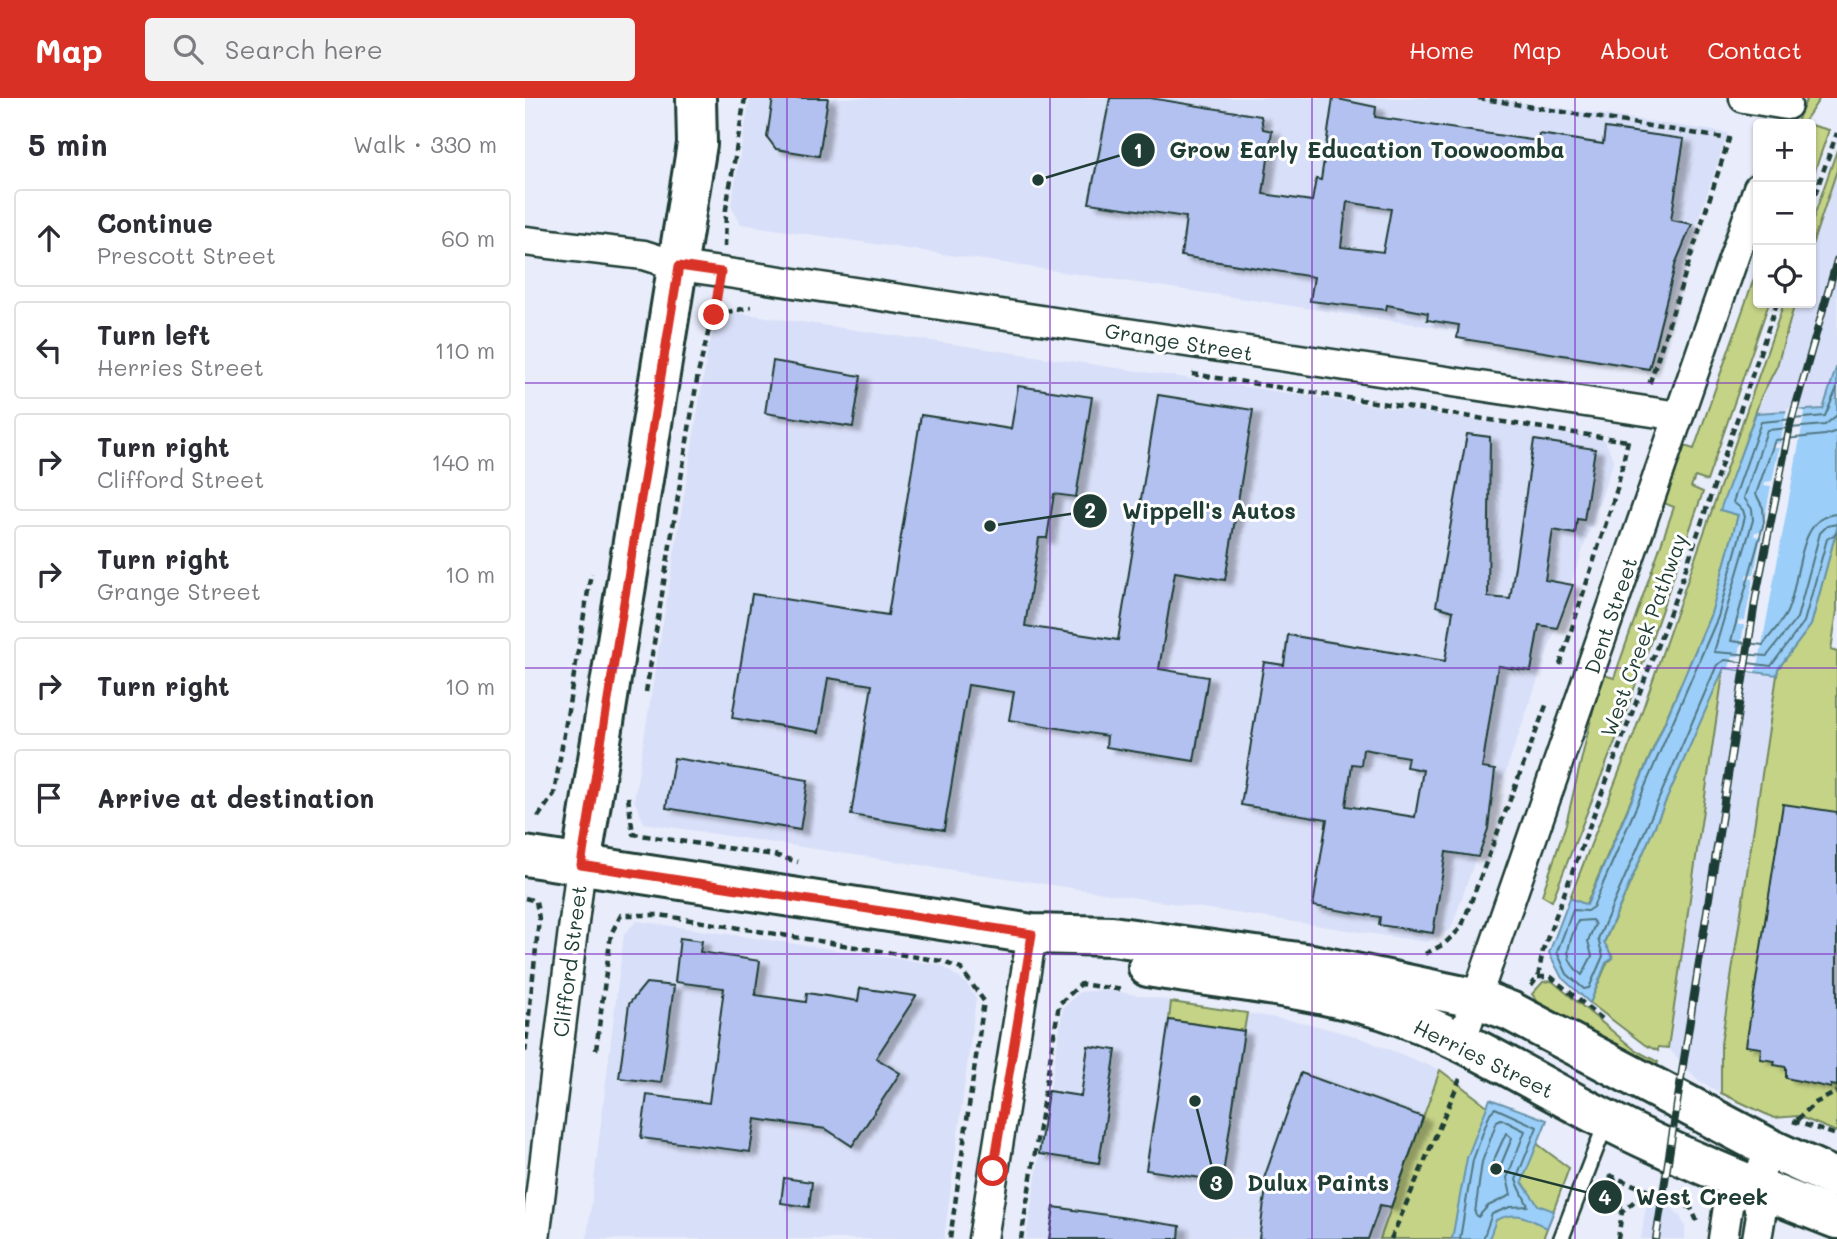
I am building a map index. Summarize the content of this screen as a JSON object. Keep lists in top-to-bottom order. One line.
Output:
{"streets":{"main road":["Clifford Street","Herries Street"],"street":["Grange Street","Dent Street"],"path":["West Creek Pathway"]},"crossings":[["Grange Street","Dent Street"],["Grange Street","Clifford Street"],["Dent Street","Herries Street"],["Clifford Street","Herries Street"]],"places":["Grow Early Education Toowoomba","Wippell's Autos","Dulux Paints","West Creek"],"page":{"header":"Map","search":"Search here","nav":["Home","Map","About","Contact"],"heading":["5 min","Walk · 330 m"],"map_buttons":["+","−"],"list":[["Continue","Prescott Street","60 m"],["Turn left","Herries Street","110 m"],["Turn right","Clifford Street","140 m"],["Turn right","Grange Street","10 m"],["Turn right","10 m"],"Arrive at destination"]}}
